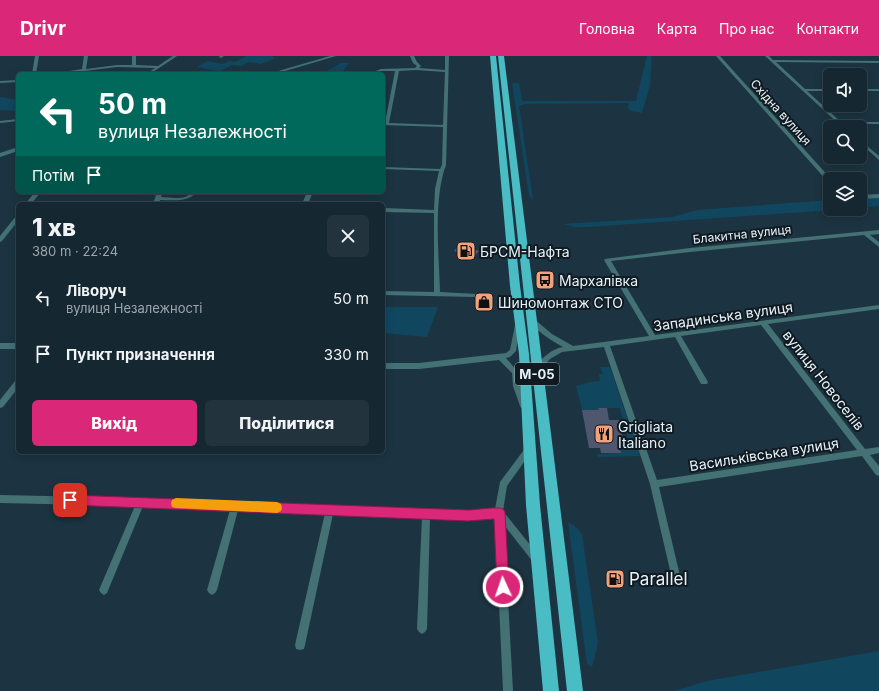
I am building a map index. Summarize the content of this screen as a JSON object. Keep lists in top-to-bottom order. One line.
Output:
{"streets":{"highway":["М-05"],"street":["Східна вулиця","Блакитна вулиця","Западинська вулиця","вулиця Новоселів","Васильківська вулиця"]},"crossings":[["Блакитна вулиця","Западинська вулиця"],["Западинська вулиця","М-05"],["Западинська вулиця","вулиця Новоселів"],["вулиця Новоселів","Васильківська вулиця"]],"places":{"fuel station":["БРСМ-Нафта","Parallel"],"bus stop":["Мархалівка"],"shop":["Шиномонтаж СТО"],"restaurant":["Grigliata Italiano"]},"page":{"header":"Drivr","nav":["Головна","Карта","Про нас","Контакти"],"turn":["50 m","вулиця Незалежності"],"then":"Потім","heading":["1 хв","380 m · 22:24"],"list":[{"name":"Ліворуч","note":"вулиця Незалежності","value":"50 m"},{"name":"Пункт призначення","value":"330 m"}],"buttons":["Вихід","Поділитися"]}}
